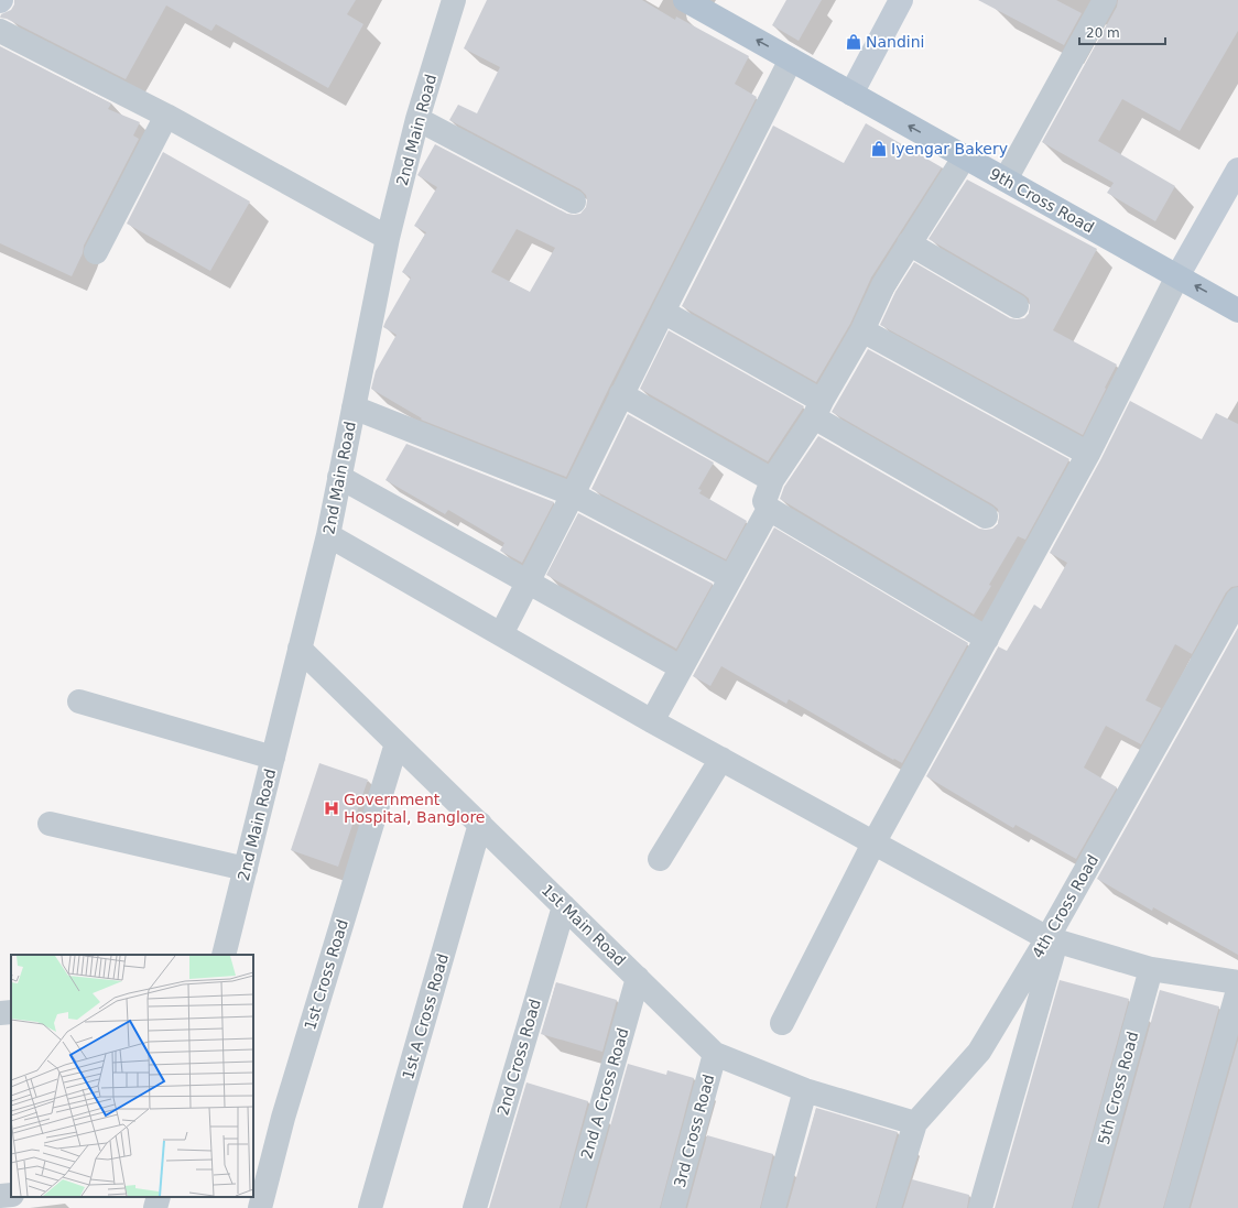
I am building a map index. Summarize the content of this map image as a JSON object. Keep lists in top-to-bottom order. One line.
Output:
{"streets":{"main road":["9th Cross Road"],"street":["2nd Main Road","4th Cross Road","1st Main Road","1st Cross Road","1st A Cross Road","2nd Cross Road","5th Cross Road","2nd A Cross Road","3rd Cross Road"]},"crossings":[["2nd Main Road","1st Main Road"],["4th Cross Road","1st Main Road"],["1st Main Road","1st Cross Road"],["1st Main Road","1st A Cross Road"],["1st Main Road","2nd Cross Road"],["1st Main Road","2nd A Cross Road"],["1st Main Road","3rd Cross Road"]],"one_way":["9th Cross Road"],"places":{"shop":["Nandini","Iyengar Bakery"],"hospital":["Government Hospital, Banglore"]},"scale_bar":"20 m"}
